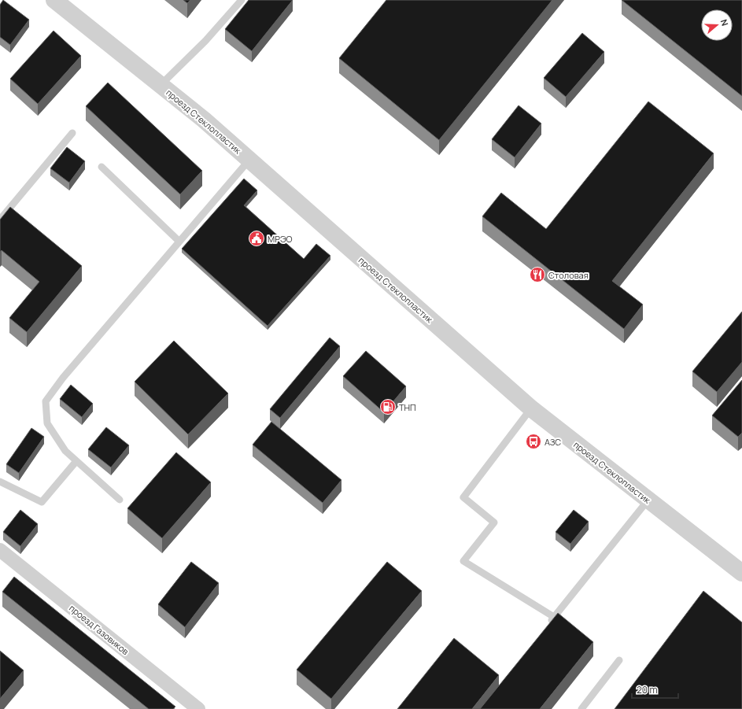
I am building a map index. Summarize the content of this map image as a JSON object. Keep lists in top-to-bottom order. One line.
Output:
{"streets":{"street":["проезд Стеклопластик","проезд Газовиков"]},"places":{"public building":["МРЭО"],"restaurant":["Столовая"],"fuel station":["ТНП"],"bus stop":["АЗС"]},"scale_bar":"20 m","north":"right"}
